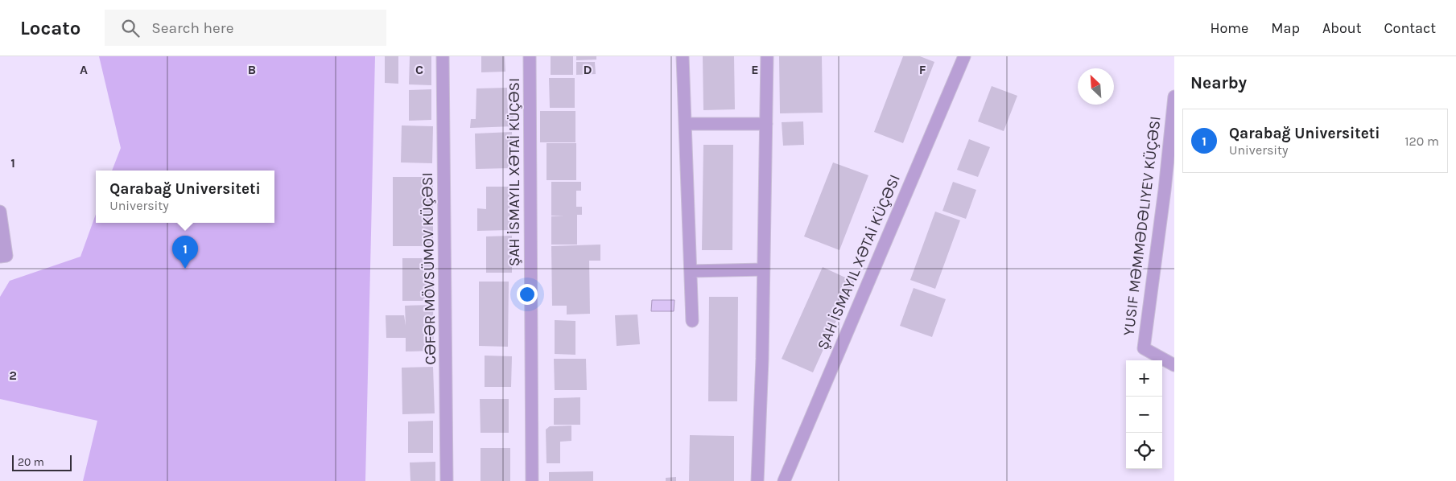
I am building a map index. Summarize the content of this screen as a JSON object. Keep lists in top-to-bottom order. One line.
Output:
{"streets":{"street":["ŞAH İSMAYIL XƏTAİ KÜÇƏSI","YUSIF MƏMMƏDƏLIYEV KÜÇƏSI","CƏFƏR MÖVSÜMOV KÜÇƏSI"]},"scale_bar":"20 m","north":"top left","page":{"header":"Locato","search":"Search here","nav":["Home","Map","About","Contact"],"heading":"Nearby","list":[{"mark":"1","name":"Qarabağ Universiteti","note":"University","value":"120 m"}],"popup":["Qarabağ Universiteti","University"],"pins":"1","map_buttons":["+","−"],"scale":"20 m"},"grid":{"columns":["A","B","C","D","E","F"],"rows":["1","2"]}}
